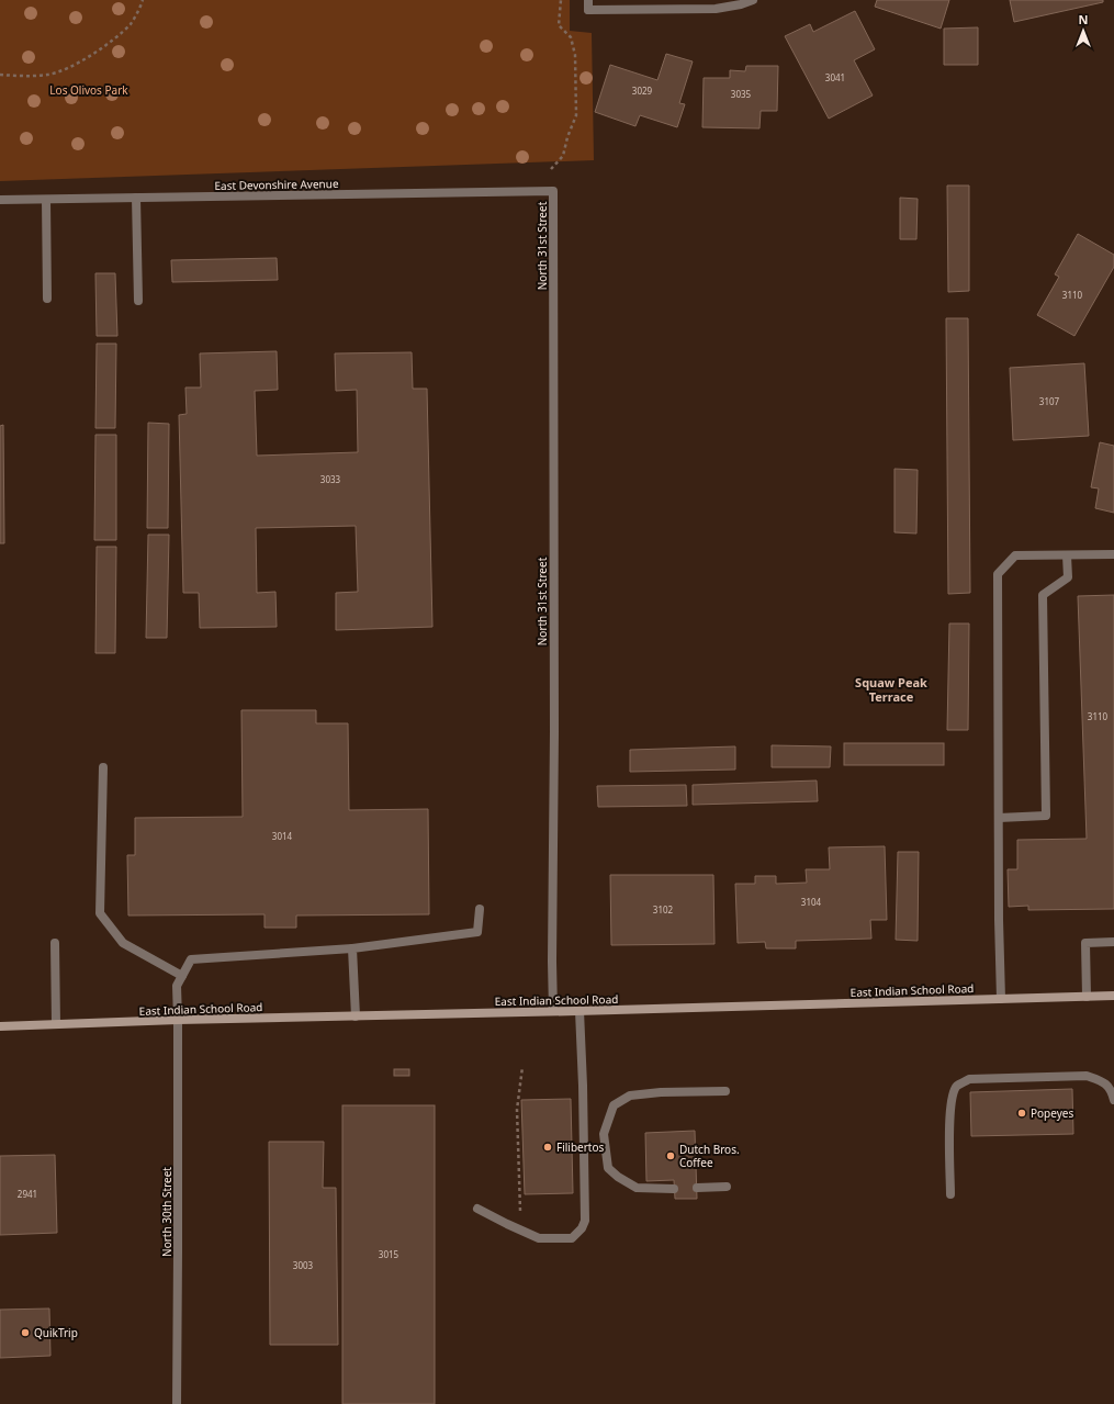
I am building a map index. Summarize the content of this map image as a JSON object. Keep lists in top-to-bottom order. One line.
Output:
{"streets":{"main road":["East Indian School Road"],"street":["East Devonshire Avenue","North 31st Street","North 30th Street"]},"crossings":[["East Devonshire Avenue","North 31st Street"],["North 31st Street","East Indian School Road"],["East Indian School Road","North 30th Street"]],"districts":["Squaw Peak Terrace"],"parks":["Los Olivos Park"],"places":["Popeyes","Filibertos","Dutch Bros. Coffee","QuikTrip"],"house_numbers":["3041","3029","3035","3110","3107","3033","3110","3014","3104","3102","2941","3015","3003"],"north":"top"}
